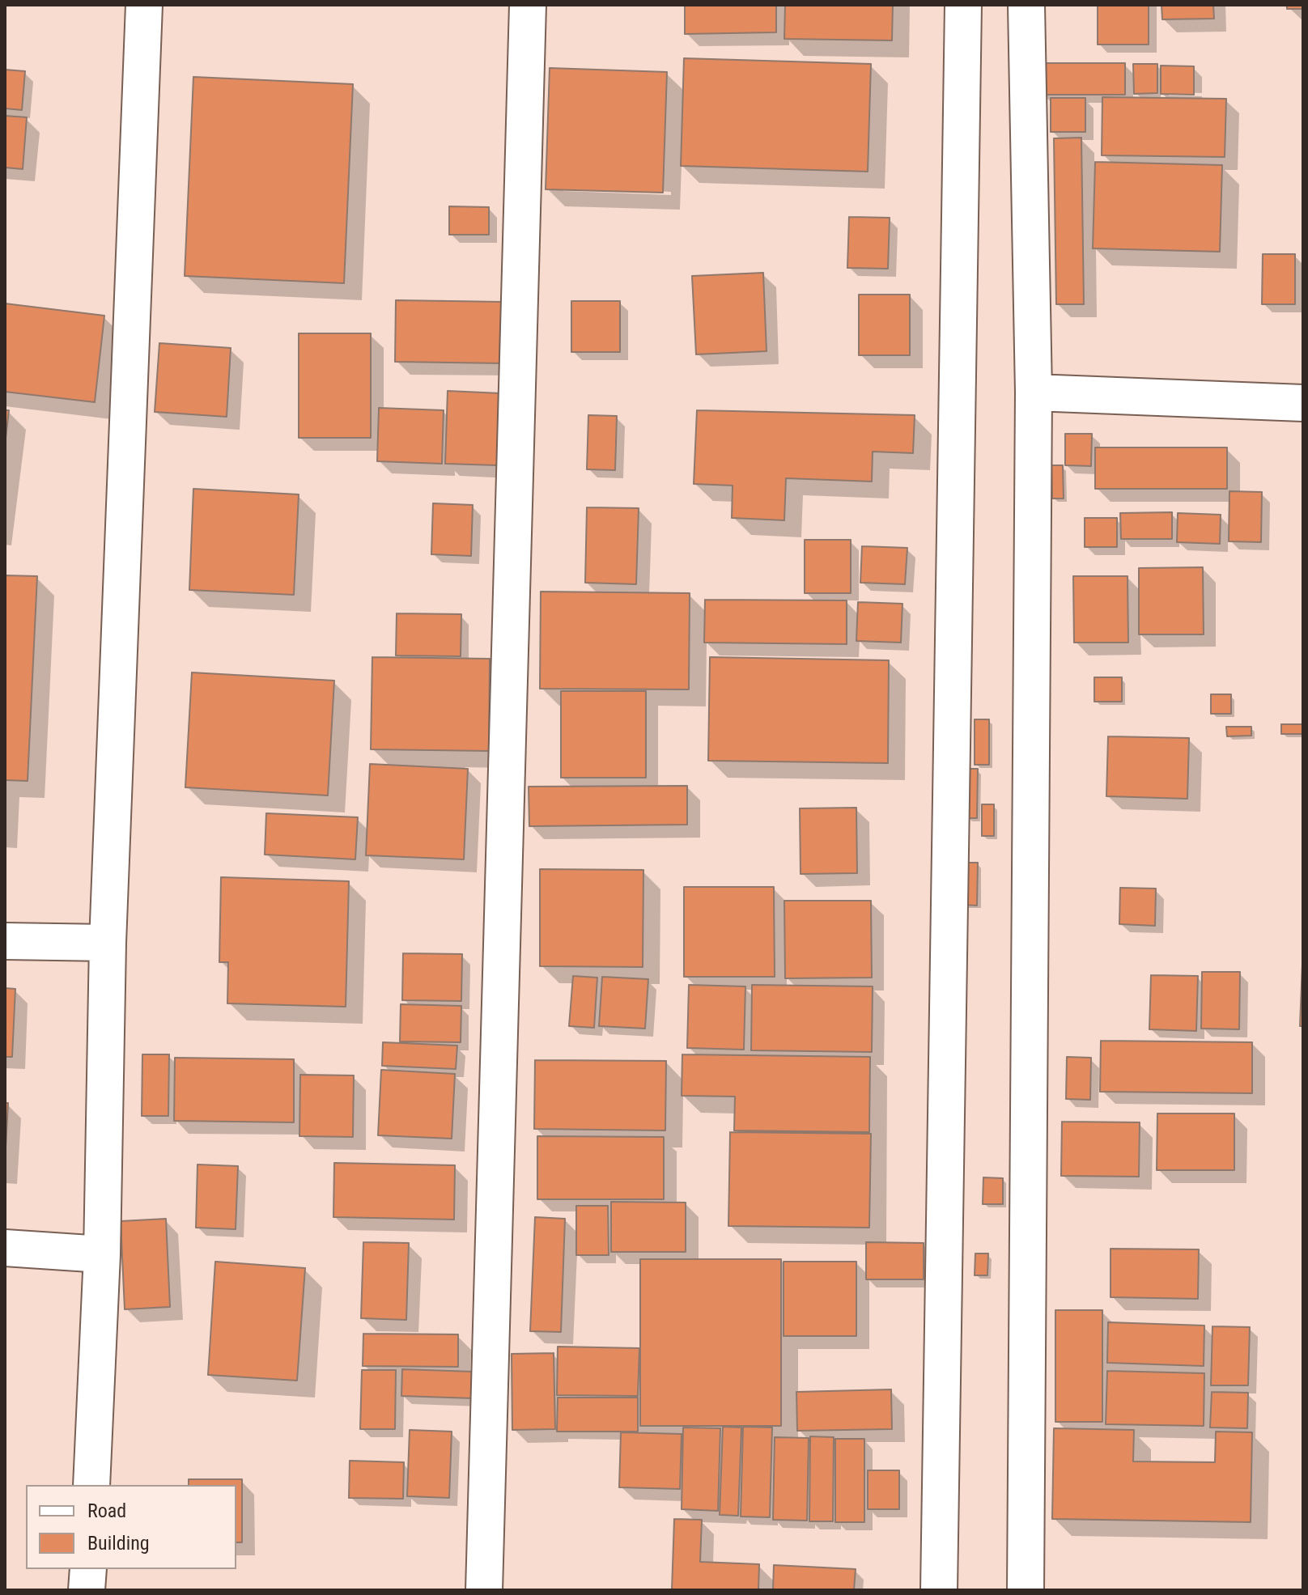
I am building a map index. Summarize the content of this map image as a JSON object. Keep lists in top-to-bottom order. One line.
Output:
{"legend":["Road","Building"]}
